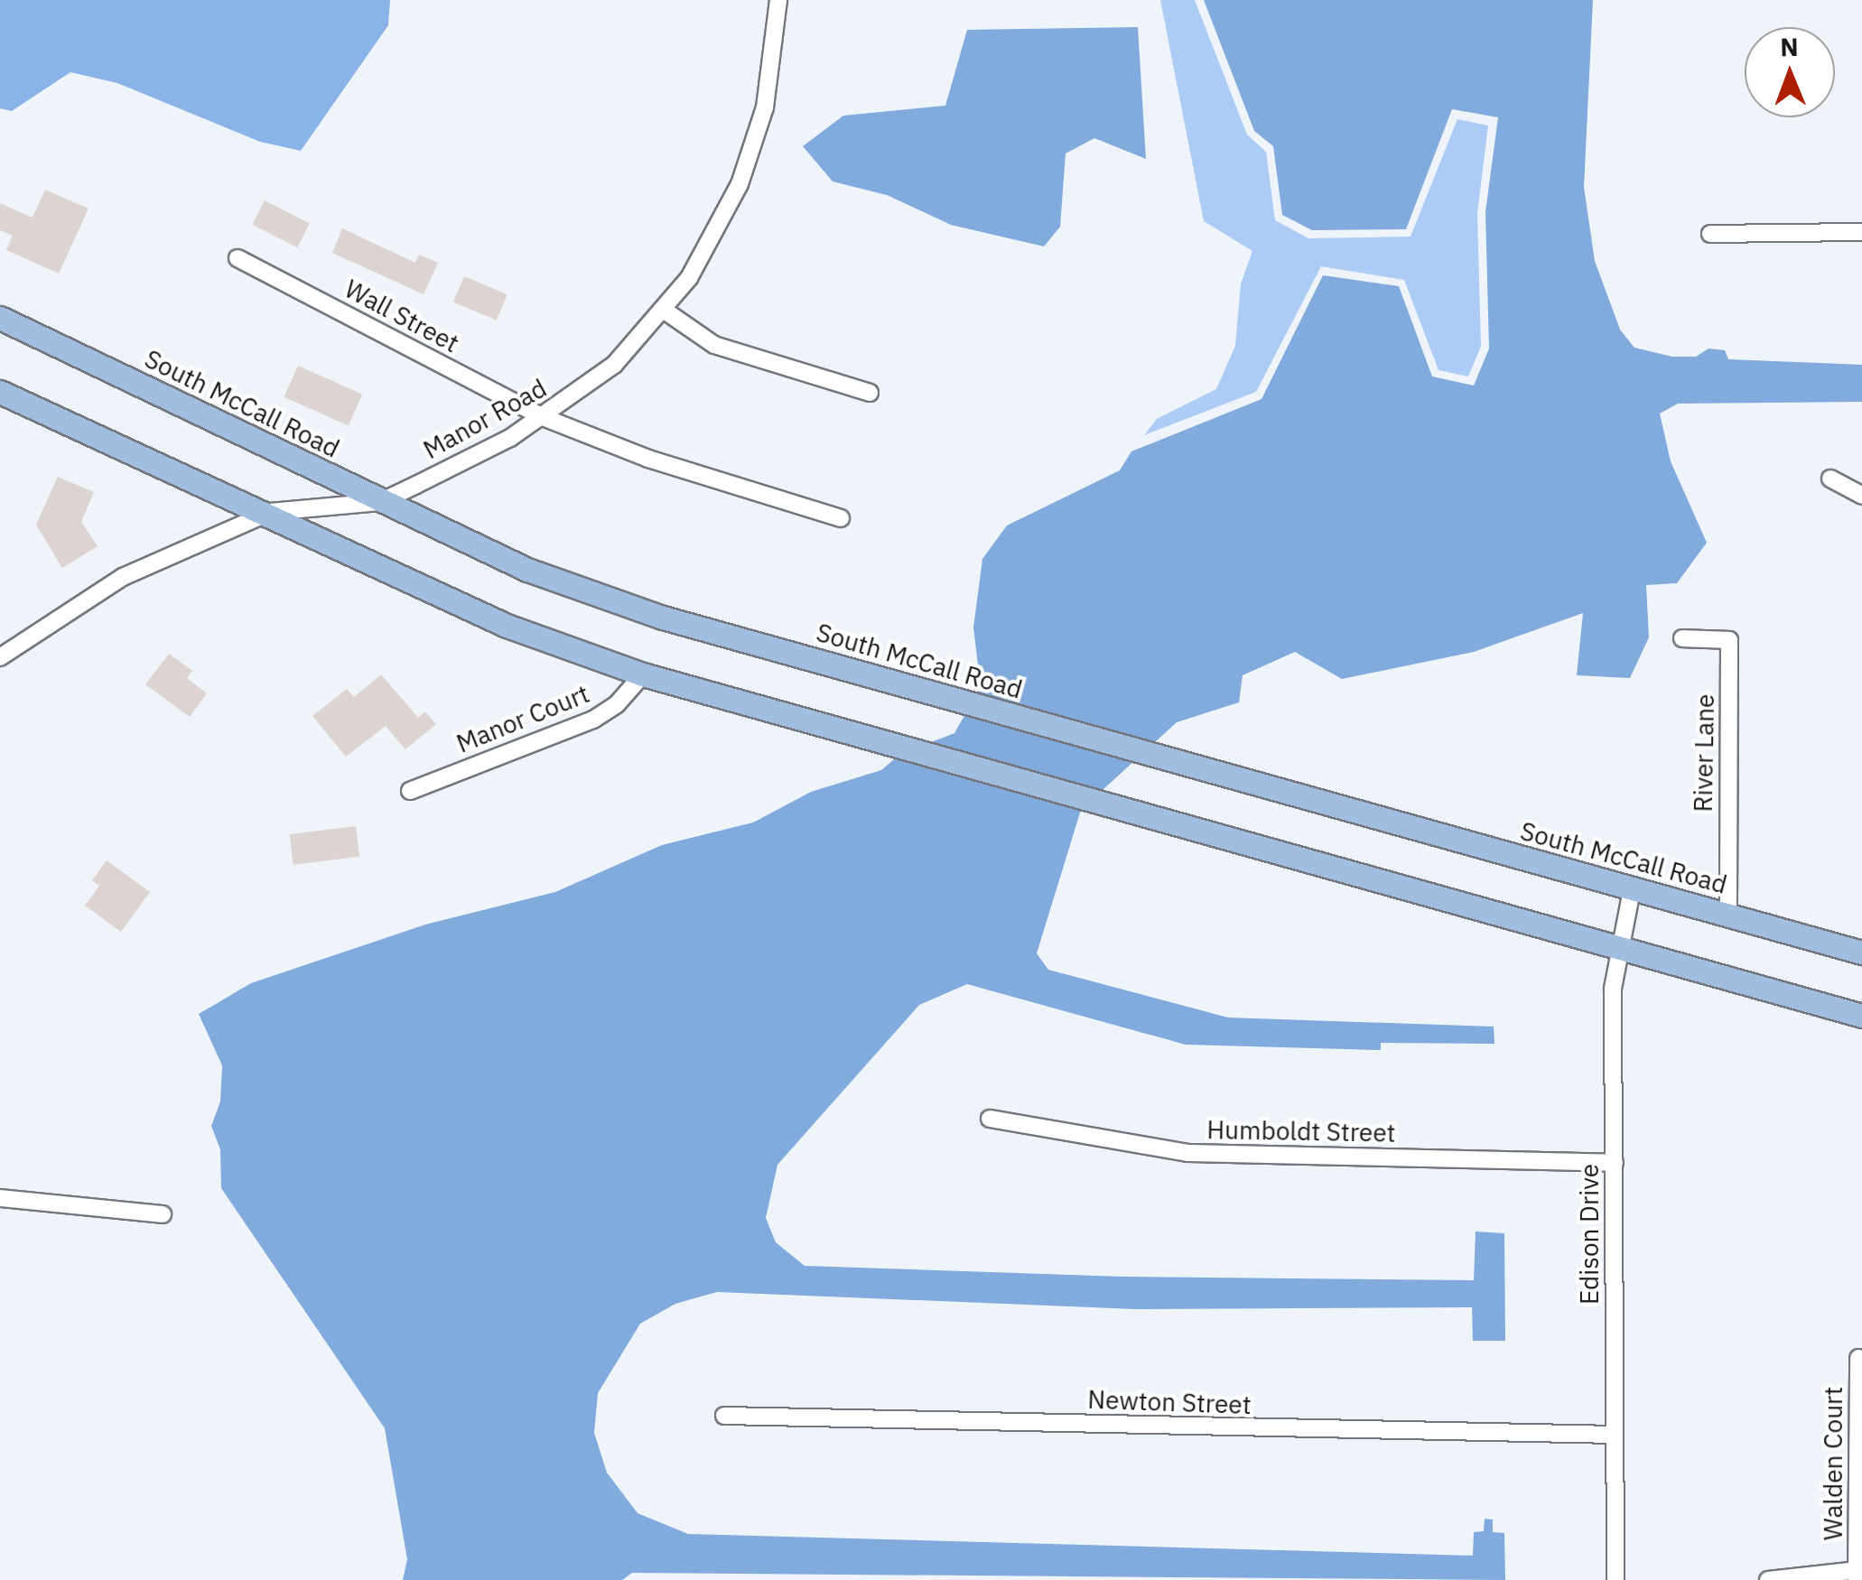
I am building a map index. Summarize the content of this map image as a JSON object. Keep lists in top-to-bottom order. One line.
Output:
{"streets":{"main road":["South McCall Road"],"street":["Wall Street","Manor Road","Manor Court","River Lane","Humboldt Street","Edison Drive","Newton Street","Walden Court"]},"crossings":[["Wall Street","Manor Road"],["South McCall Road","Manor Road"],["South McCall Road","River Lane"],["South McCall Road","Edison Drive"],["Humboldt Street","Edison Drive"],["Edison Drive","Newton Street"]],"north":"top"}
